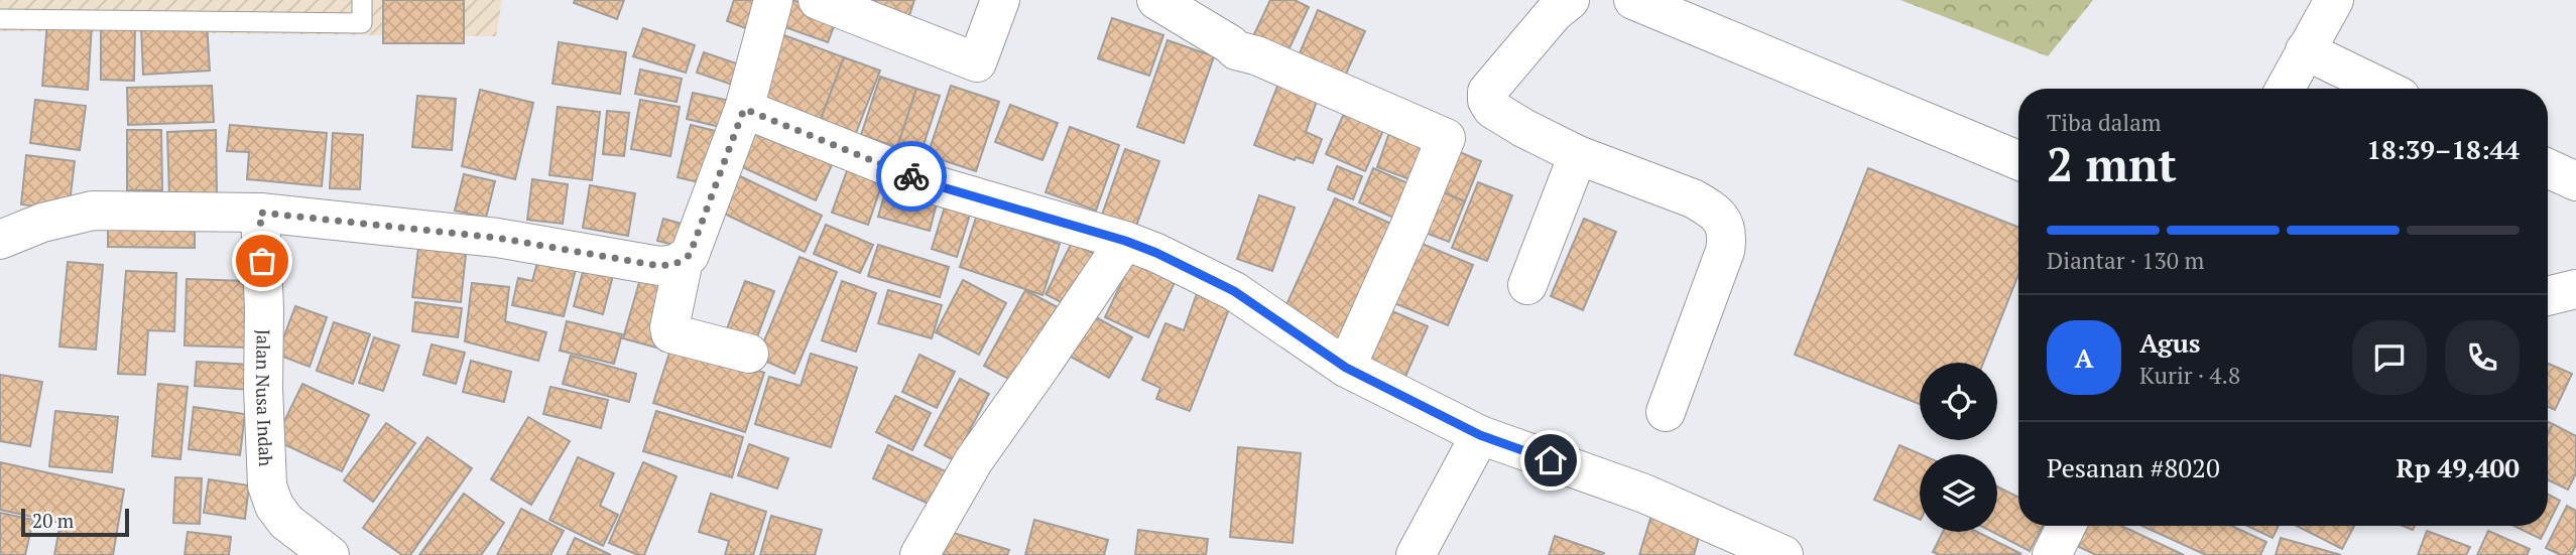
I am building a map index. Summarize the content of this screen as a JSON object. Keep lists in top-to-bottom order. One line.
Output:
{"streets":{"street":["Jalan Nusa Indah"]},"scale_bar":"20 m","page":{"heading":["2 mnt","Tiba dalam","18:39–18:44"],"panel":["Agus","Kurir · 4.8","Pesanan #8020","Rp 49,400"],"bar":"Diantar · 130 m","round":"A","scale":"20 m"}}
